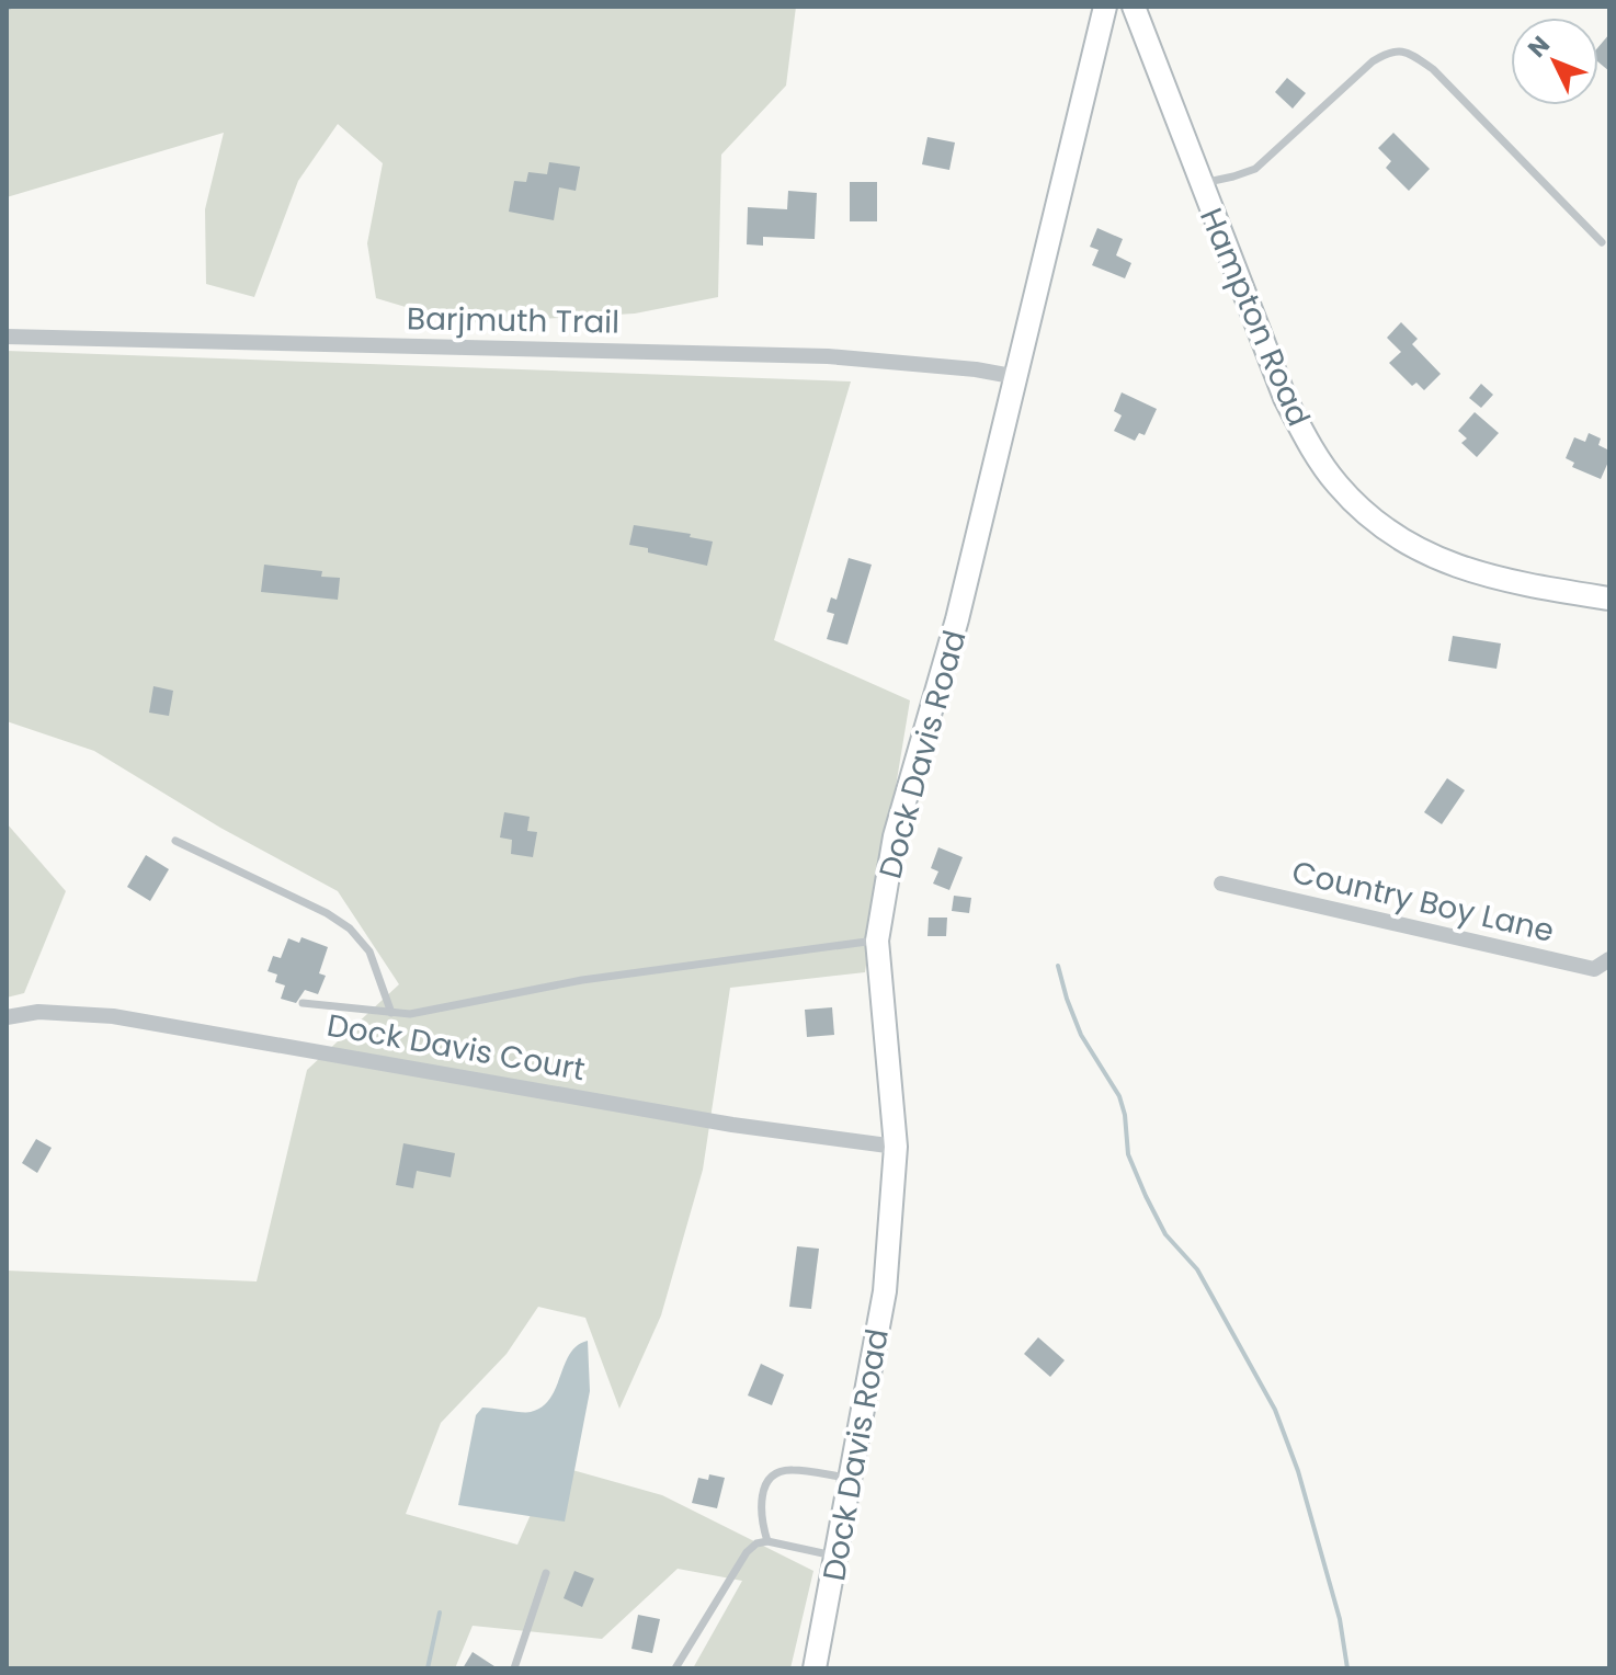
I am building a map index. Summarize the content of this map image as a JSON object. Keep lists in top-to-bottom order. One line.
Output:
{"streets":{"street":["Hampton Road","Barjmuth Trail","Dock Davis Road","Country Boy Lane","Dock Davis Court"]},"crossings":[["Barjmuth Trail","Dock Davis Road"],["Dock Davis Road","Dock Davis Court"]],"north":"top left"}
